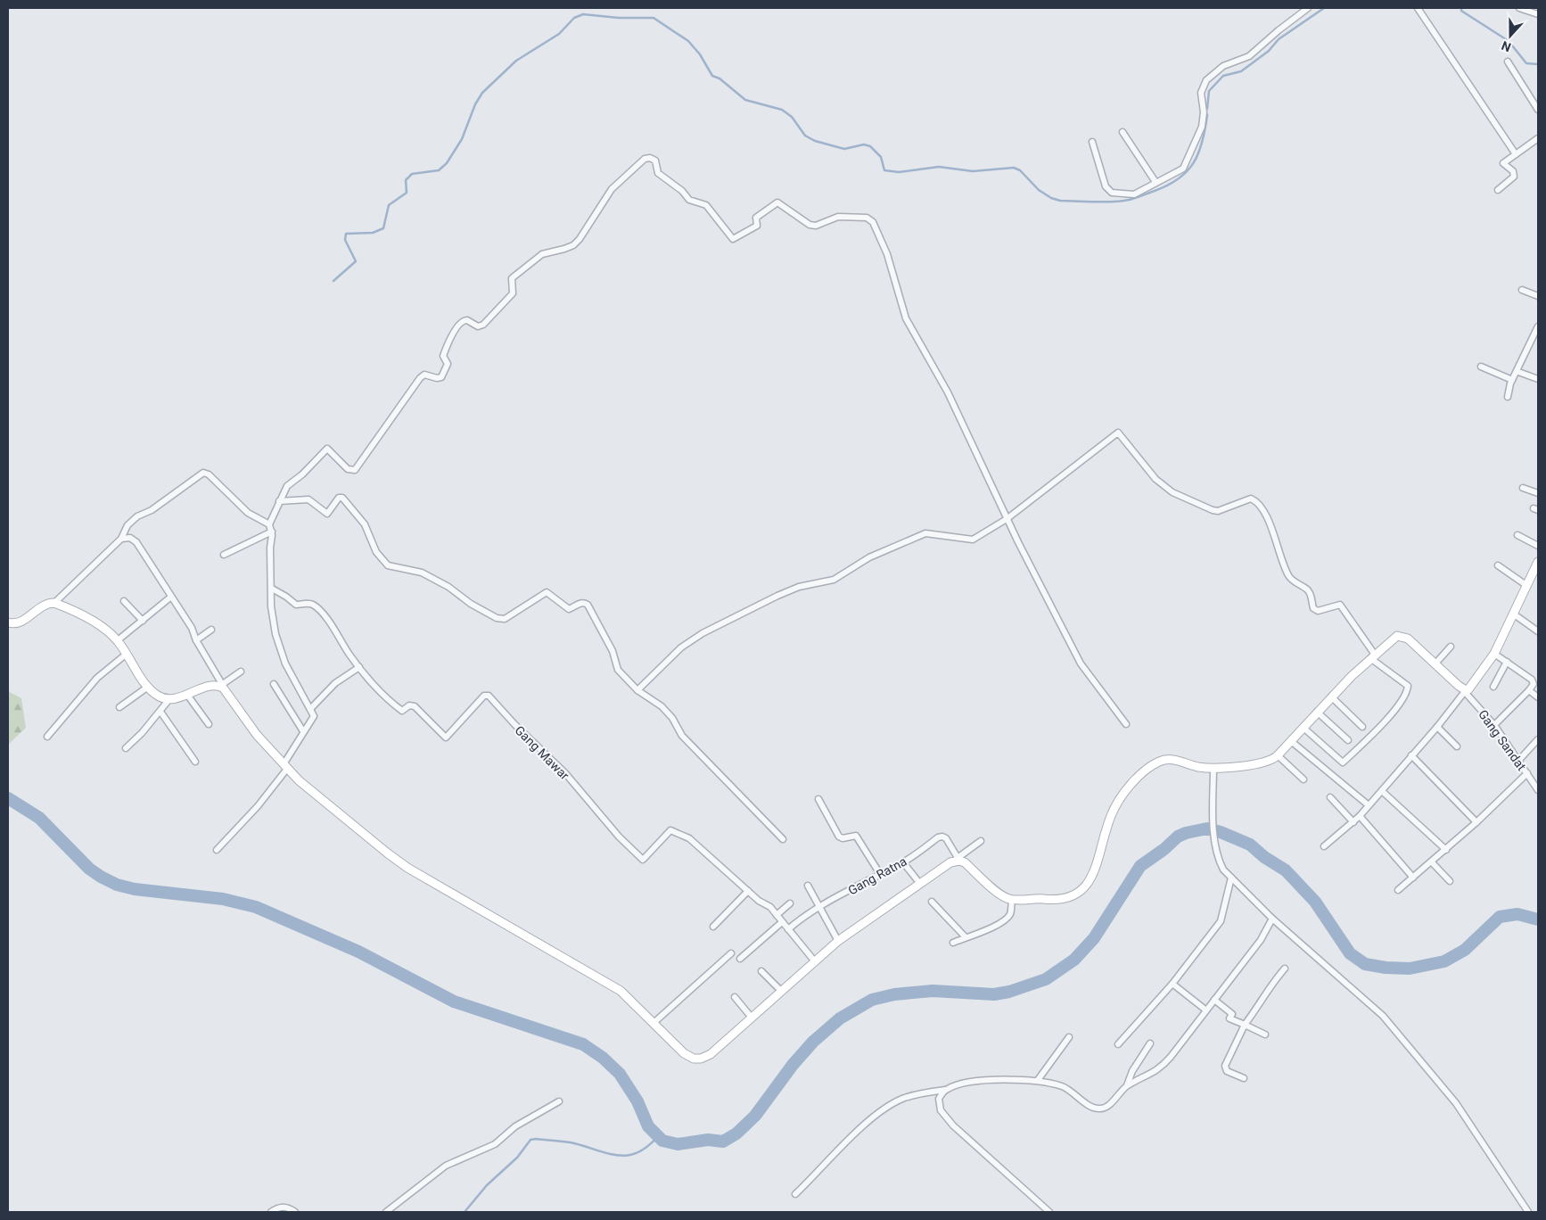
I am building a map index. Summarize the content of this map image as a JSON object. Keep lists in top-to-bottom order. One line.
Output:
{"streets":{"street":["Gang Sandat","Gang Mawar","Gang Ratna"]},"crossings":[["Gang Mawar","Gang Ratna"]],"north":"bottom"}
